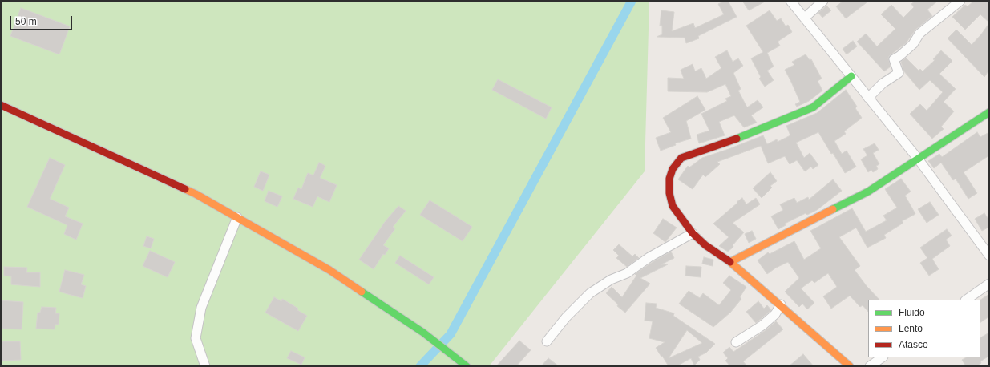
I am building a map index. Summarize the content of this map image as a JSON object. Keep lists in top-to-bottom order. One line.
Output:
{"legend":["Fluido","Lento","Atasco"],"scale_bar":"50 m"}
